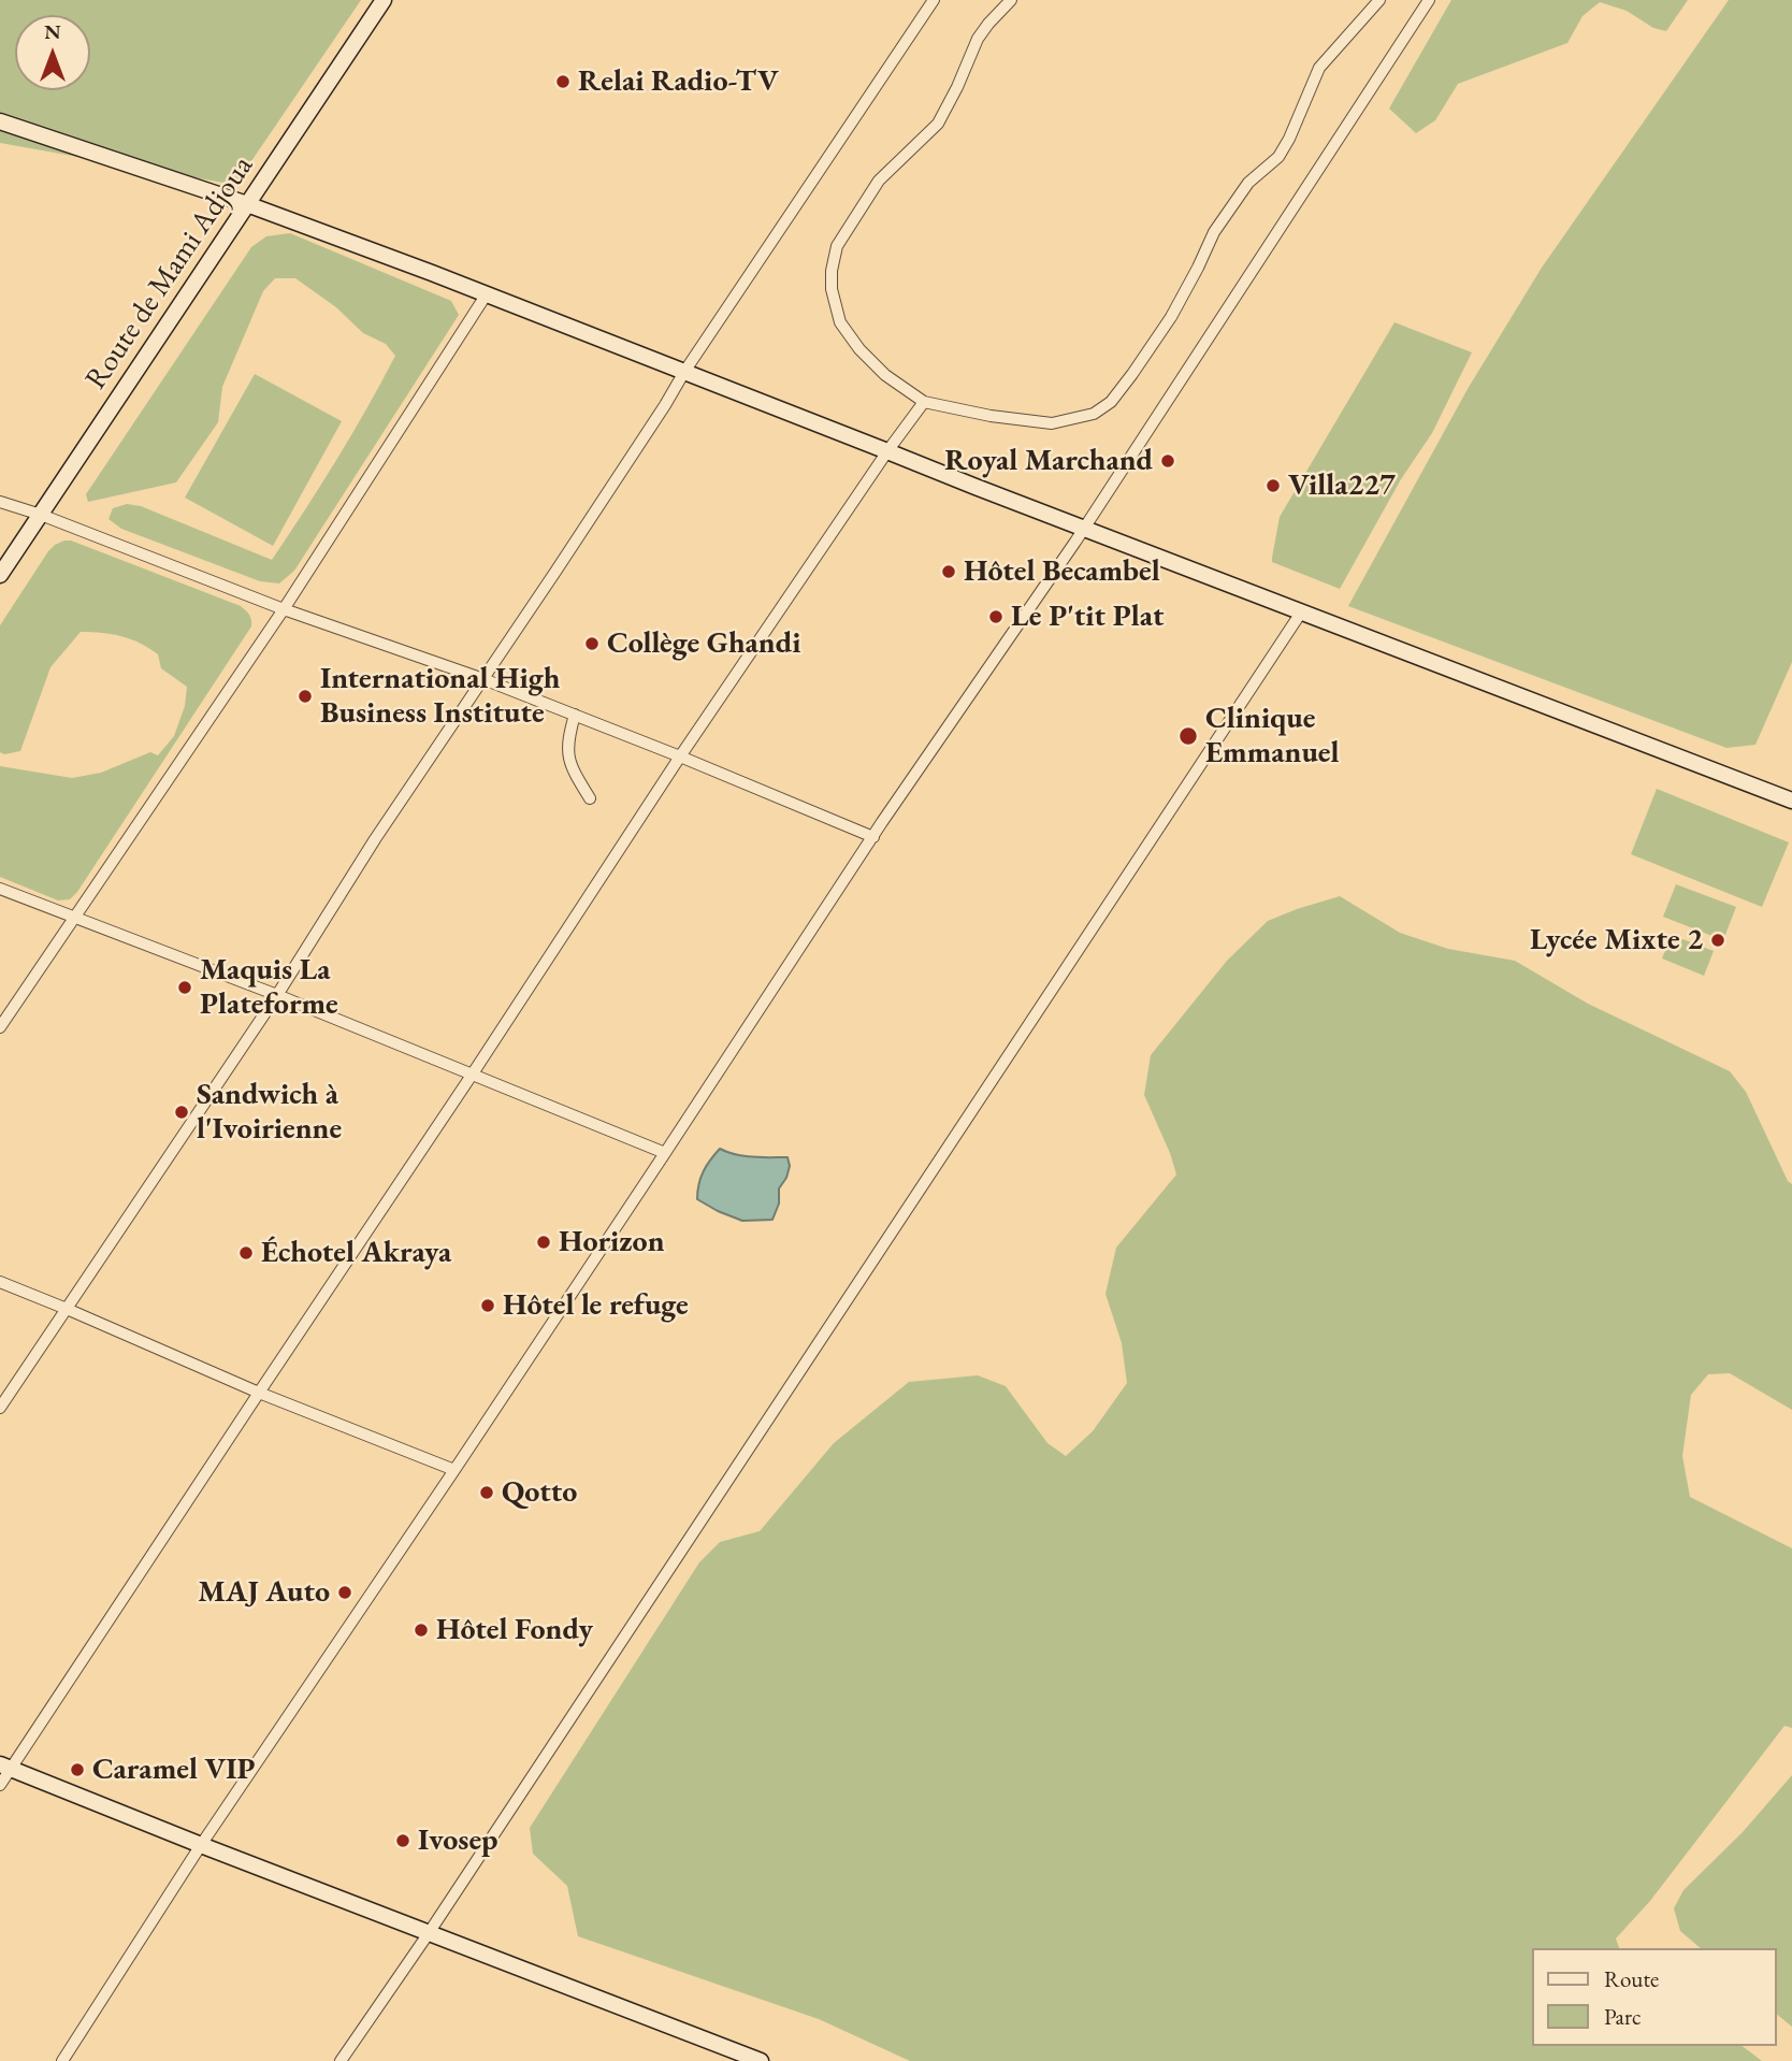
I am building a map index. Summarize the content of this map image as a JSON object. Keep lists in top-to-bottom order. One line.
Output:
{"streets":{"street":["Route de Mami Adjoua"]},"places":["Relai Radio-TV","Royal Marchand","Villa227","Hôtel Becambel","Le P'tit Plat","Collège Ghandi","International High Business Institute","Clinique Emmanuel","Lycée Mixte 2","Maquis La Plateforme","Sandwich à l'Ivoirienne","Horizon","Échotel Akraya","Hôtel le refuge","Qotto","MAJ Auto","Hôtel Fondy","Caramel VIP","Ivosep"],"legend":["Route","Parc"],"north":"top"}
